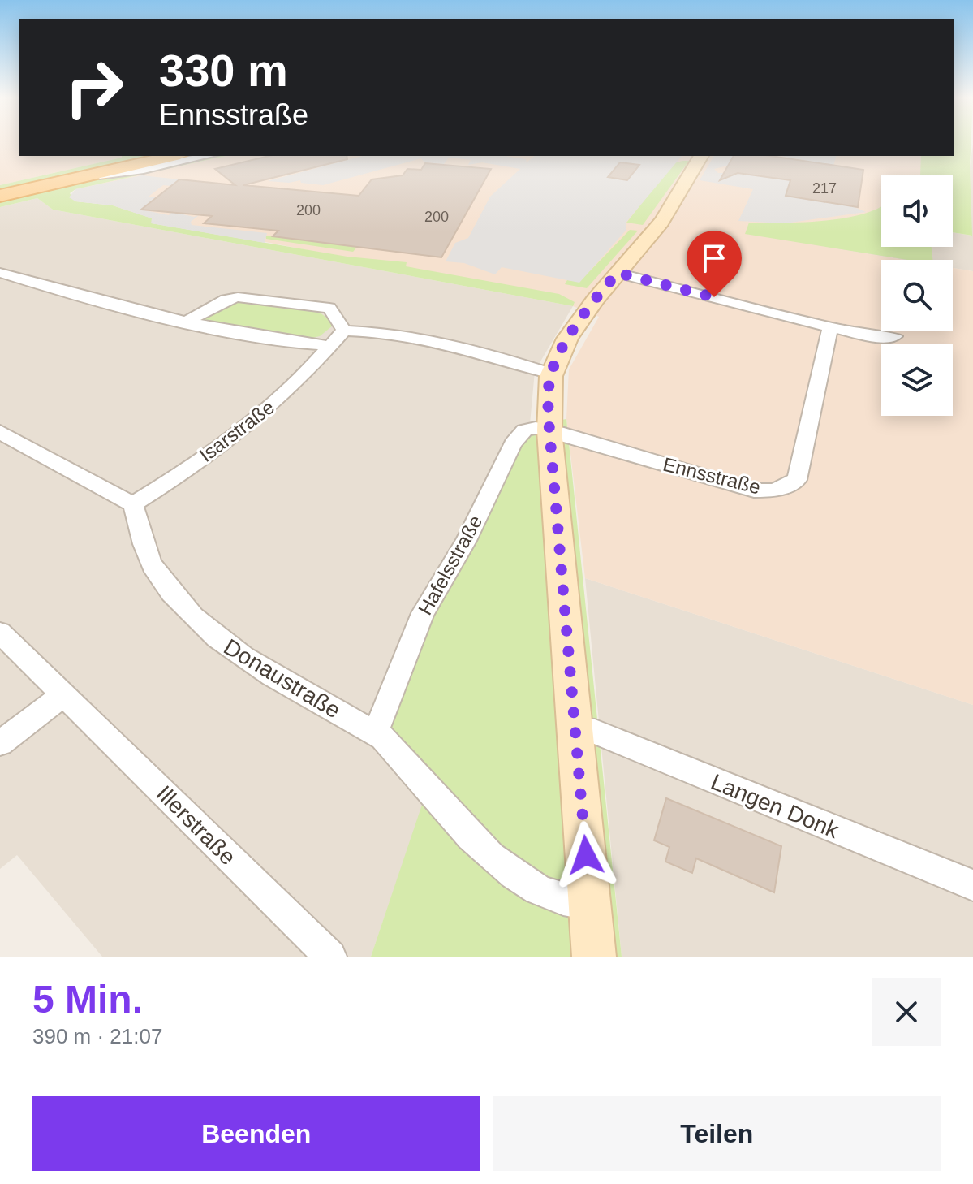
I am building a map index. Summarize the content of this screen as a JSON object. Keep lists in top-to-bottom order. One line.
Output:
{"streets":{"street":["Isarstraße","Ennsstraße","Hafelsstraße","Donaustraße","Langen Donk","Illerstraße"]},"crossings":[["Isarstraße","Donaustraße"],["Ennsstraße","Hafelsstraße"],["Hafelsstraße","Donaustraße"]],"house_numbers":["217","200","200"],"page":{"turn":["330 m","Ennsstraße"],"heading":["5 Min.","390 m · 21:07"],"buttons":["Beenden","Teilen"]}}
